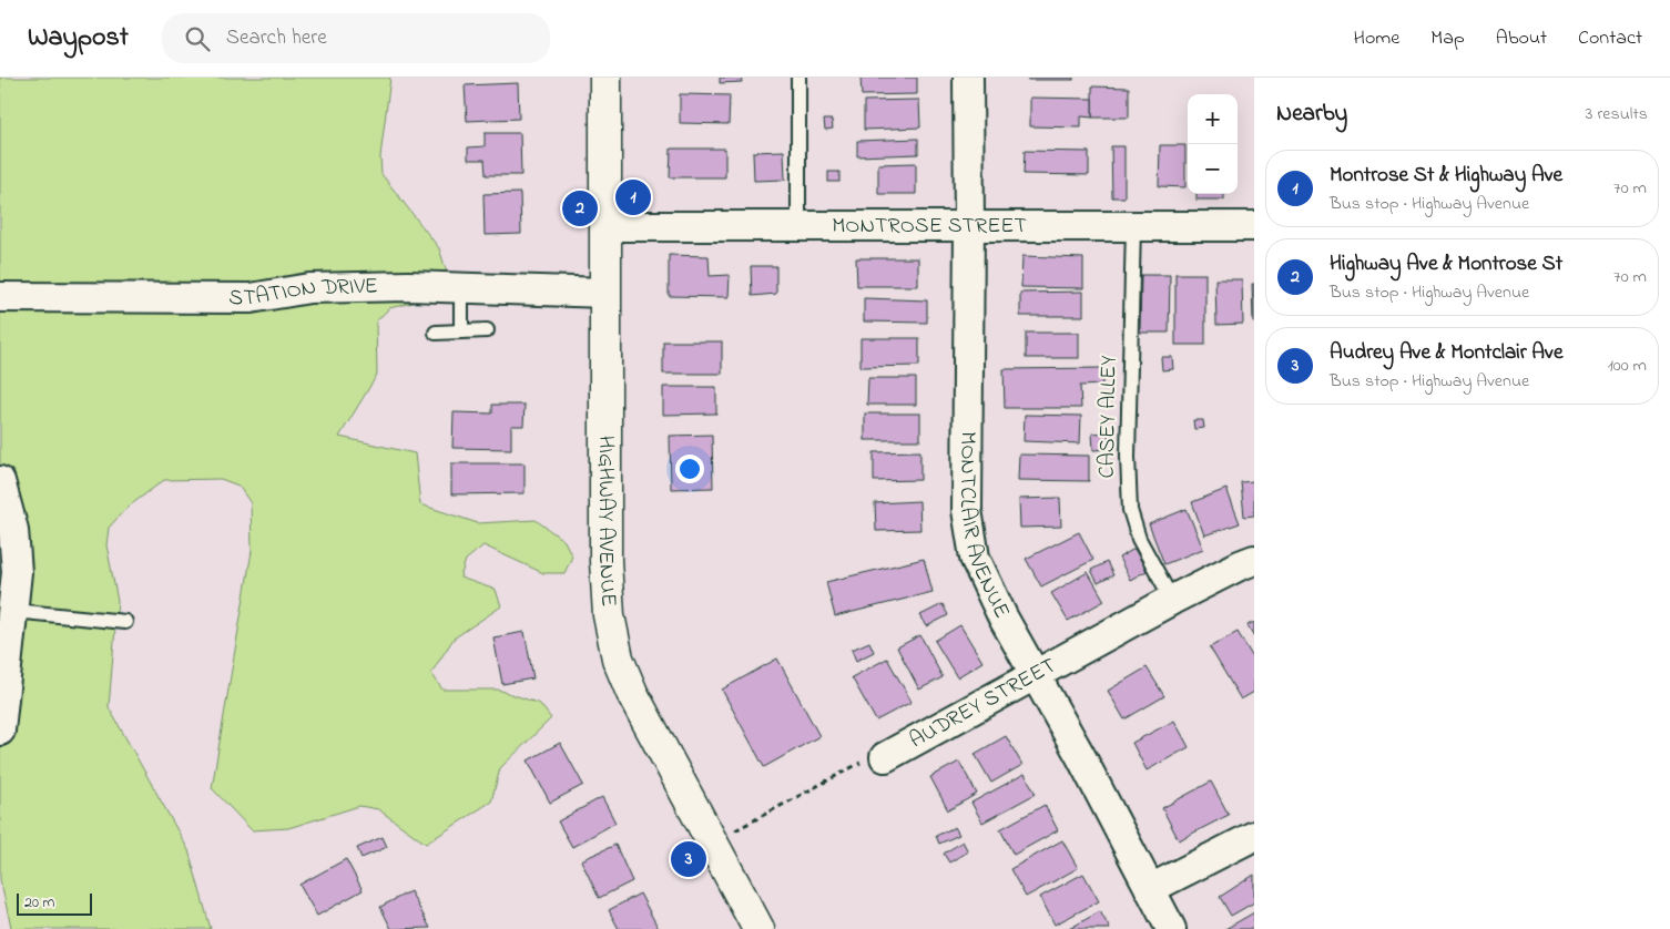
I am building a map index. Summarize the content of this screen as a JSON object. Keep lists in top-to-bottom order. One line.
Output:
{"streets":{"main road":["HIGHWAY AVENUE"],"street":["MONTROSE STREET","STATION DRIVE","MONTCLAIR AVENUE","AUDREY STREET"],"lane":["CASEY ALLEY"]},"crossings":[["MONTROSE STREET","CASEY ALLEY"],["MONTROSE STREET","HIGHWAY AVENUE"],["MONTROSE STREET","MONTCLAIR AVENUE"],["STATION DRIVE","HIGHWAY AVENUE"],["CASEY ALLEY","AUDREY STREET"],["HIGHWAY AVENUE","AUDREY STREET"],["MONTCLAIR AVENUE","AUDREY STREET"]],"scale_bar":"20 m","page":{"header":"Waypost","search":"Search here","nav":["Home","Map","About","Contact"],"heading":["Nearby","3 results"],"map_buttons":["+","−"],"list":[{"mark":"1","name":"Montrose St & Highway Ave","note":"Bus stop · Highway Avenue","value":"70 m"},{"mark":"2","name":"Highway Ave & Montrose St","note":"Bus stop · Highway Avenue","value":"70 m"},{"mark":"3","name":"Audrey Ave & Montclair Ave","note":"Bus stop · Highway Avenue","value":"100 m"}],"pins":["1","2","3"],"scale":"20 m"}}
